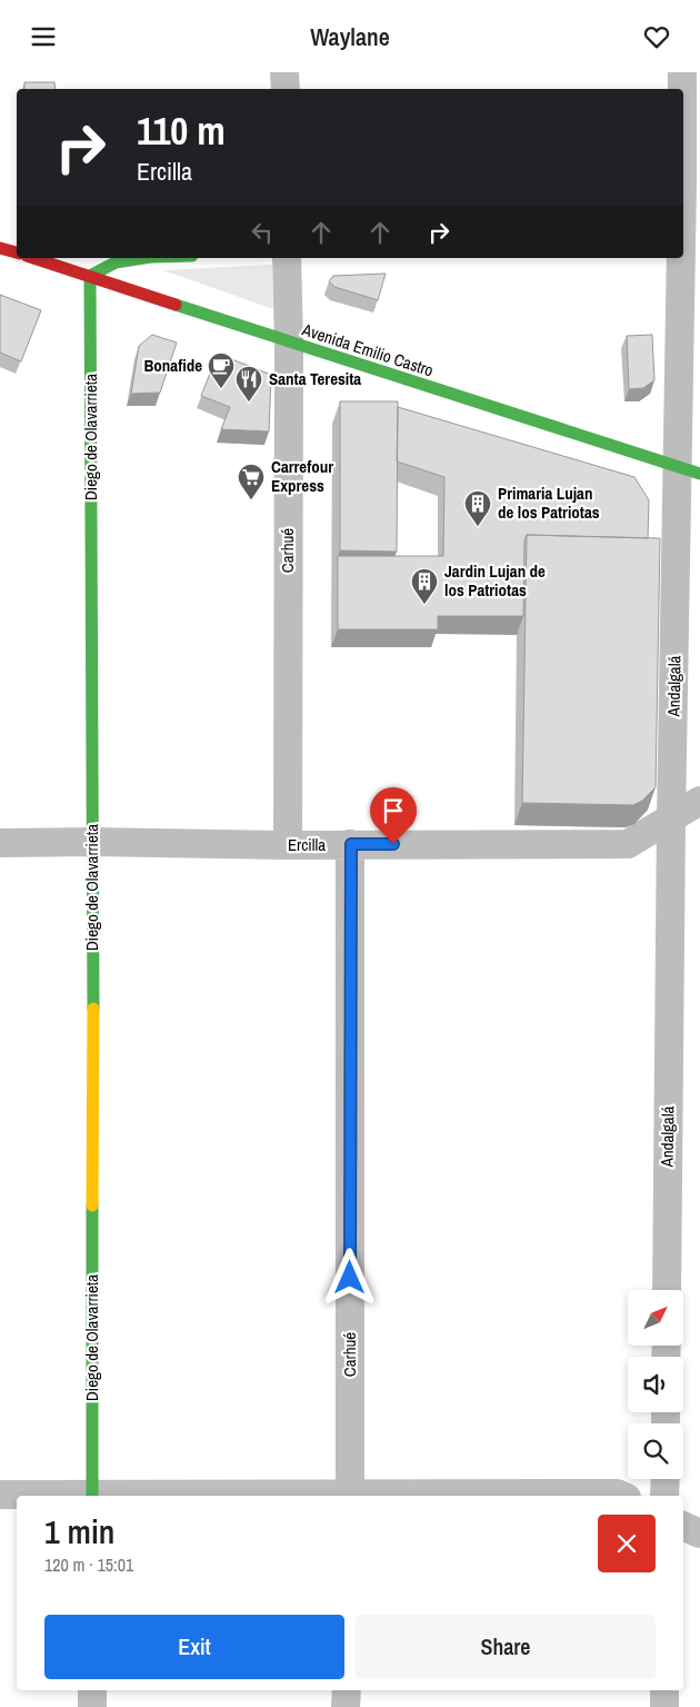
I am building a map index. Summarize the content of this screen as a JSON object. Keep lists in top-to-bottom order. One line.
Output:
{"streets":{"street":["Avenida Emilio Castro","Diego de Olavarrieta","Carhué","Andalgalá","Ercilla"]},"crossings":[["Avenida Emilio Castro","Diego de Olavarrieta"],["Avenida Emilio Castro","Carhué"],["Avenida Emilio Castro","Andalgalá"],["Diego de Olavarrieta","Ercilla"],["Carhué","Ercilla"],["Andalgalá","Ercilla"]],"places":{"cafe":["Bonafide"],"restaurant":["Santa Teresita"],"supermarket":["Carrefour Express"],"building":["Primaria Lujan de los Patriotas","Jardin Lujan de los Patriotas"]},"north":"top right","page":{"header":"Waylane","turn":["110 m","Ercilla"],"heading":["1 min","120 m · 15:01"],"buttons":["Exit","Share"]}}
